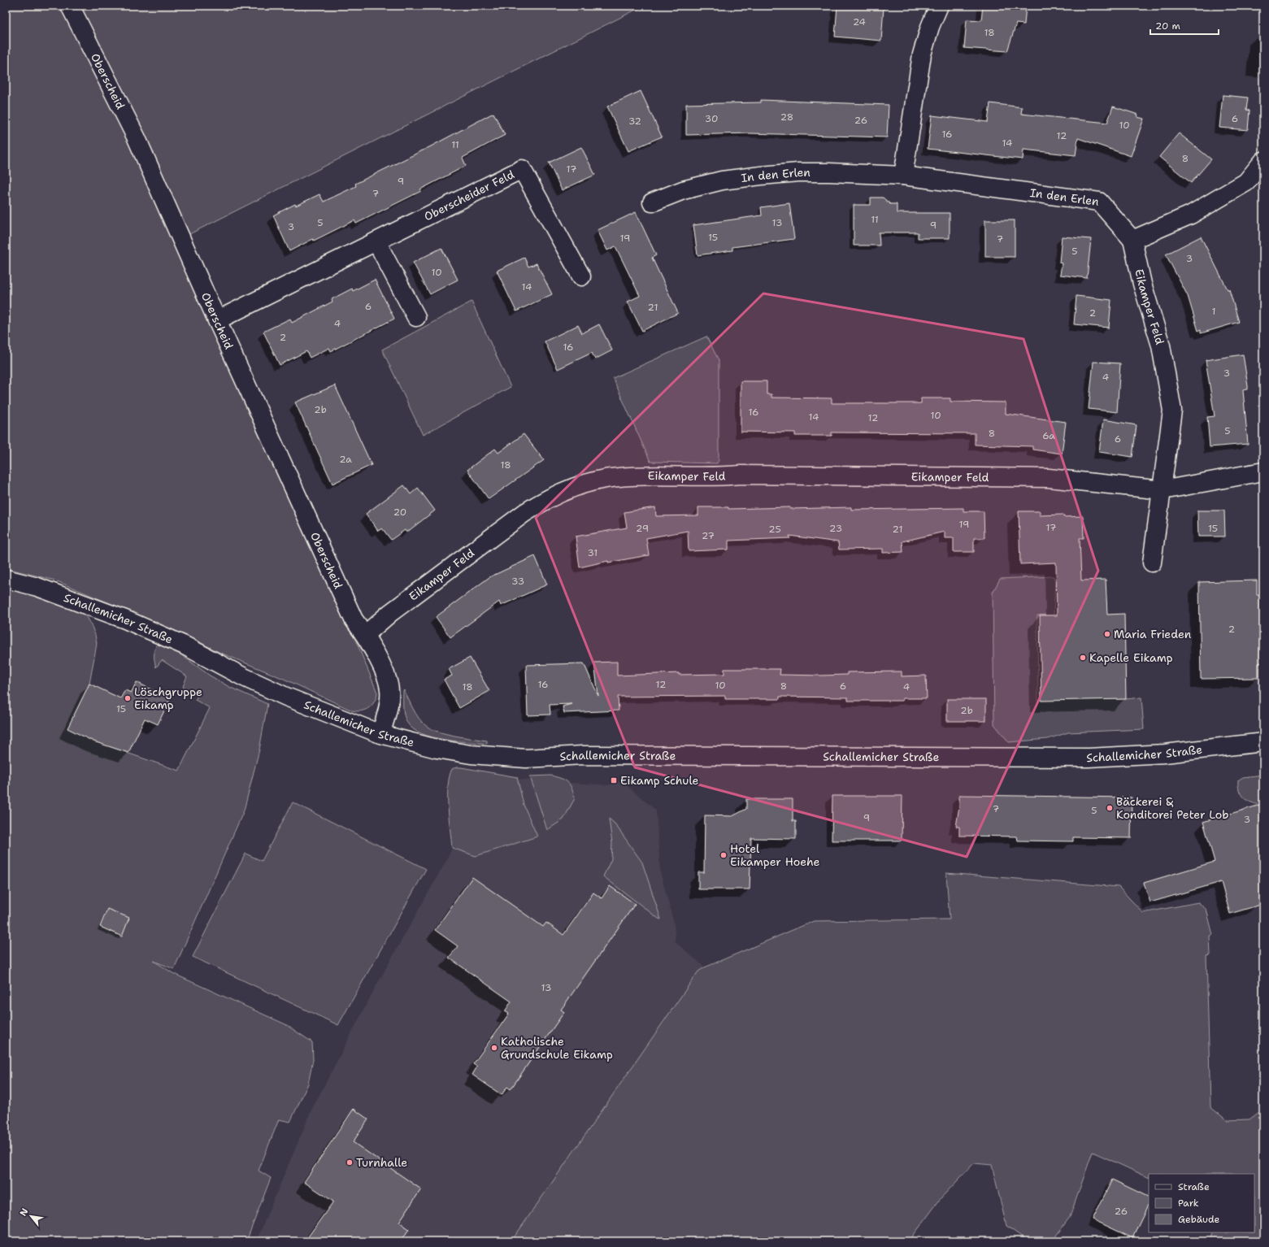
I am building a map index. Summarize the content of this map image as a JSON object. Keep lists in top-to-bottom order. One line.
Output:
{"streets":{"street":["Oberscheid","In den Erlen","Oberscheider Feld","Eikamper Feld","Schallemicher Straße"]},"crossings":[["Oberscheid","Oberscheider Feld"],["Oberscheid","Eikamper Feld"],["In den Erlen","Eikamper Feld"]],"places":{"other":["Maria Frieden","Kapelle Eikamp","Löschgruppe Eikamp","Bäckerei & Konditorei Peter Lob","Hotel Eikamper Hoehe","Katholische Grundschule Eikamp","Turnhalle"],"transit":["Eikamp Schule"]},"house_numbers":["24","18","28","30","6","26","32","10","16","12","14","11","8","17","9","7","11","5","13","9","3","15","19","7","5","3","10","14","6","21","1","2","4","2","16","3","4","2b","16","10","14","12","5","8","6a","6","2a","18","20","19","17","29","23","15","25","21","27","31","33","2","16","12","10","8","6","18","4","15","2b","7","5","9","3","13","26"],"legend":["Straße","Park","Gebäude"],"scale_bar":"20 m","north":"top left"}
